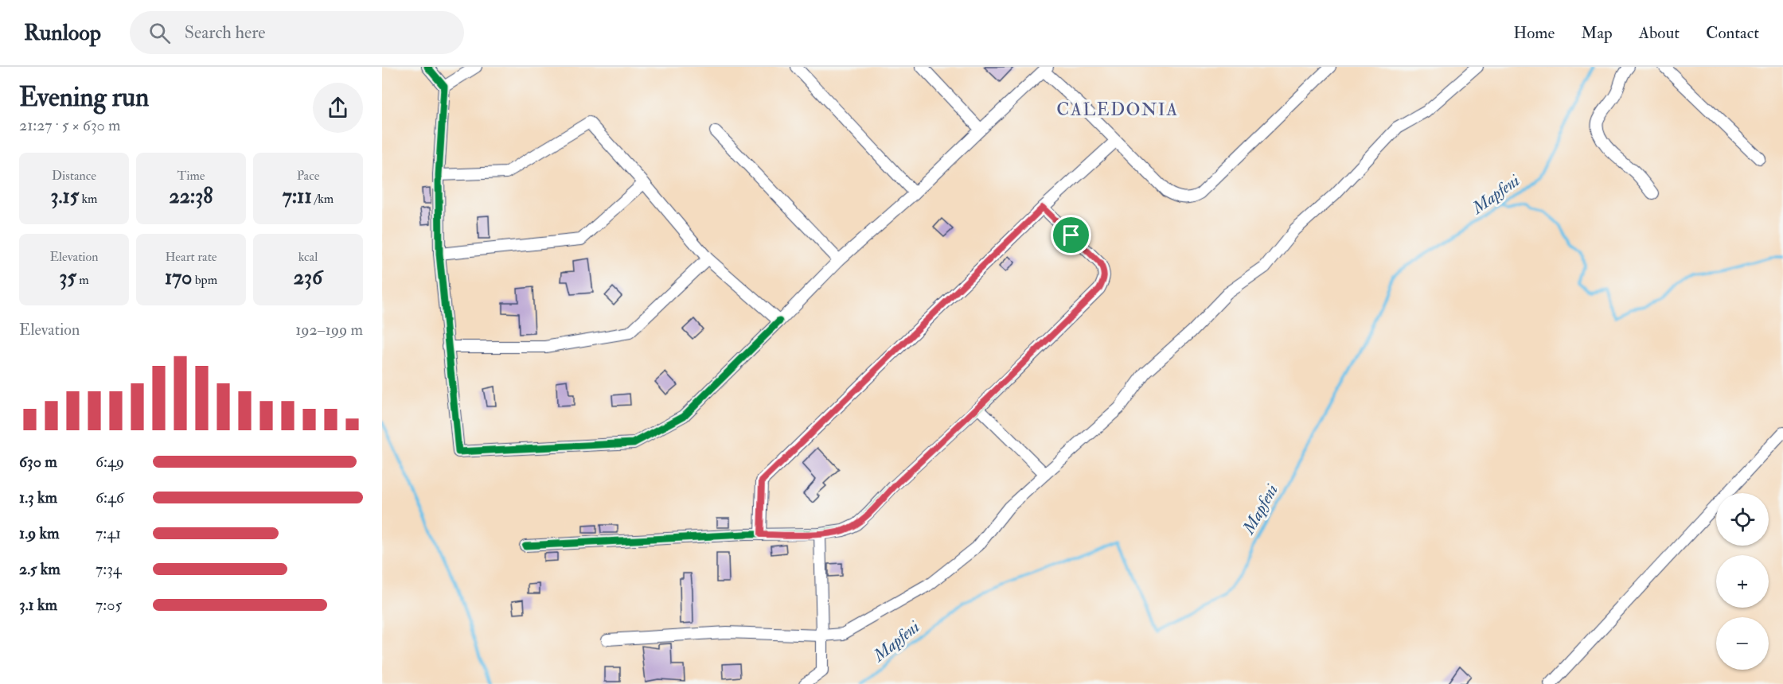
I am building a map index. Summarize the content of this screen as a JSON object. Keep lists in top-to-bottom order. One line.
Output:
{"districts":["CALEDONIA"],"water":["Mapfeni"],"page":{"header":"Runloop","search":"Search here","nav":["Home","Map","About","Contact"],"heading":["Evening run","21:27 · 5 × 630 m"],"stats":[["Distance","3.15 km"],["Time","22:38"],["Pace","7:11 /km"],["Elevation","35 m"],["Heart rate","170 bpm"],["kcal","236"]],"chart":["Elevation","192–199 m"],"list":[{"name":"630 m","note":"6:49"},{"name":"1.3 km","note":"6:46"},{"name":"1.9 km","note":"7:41"},{"name":"2.5 km","note":"7:34"},{"name":"3.1 km","note":"7:05"}],"map_buttons":["+","−"]}}
